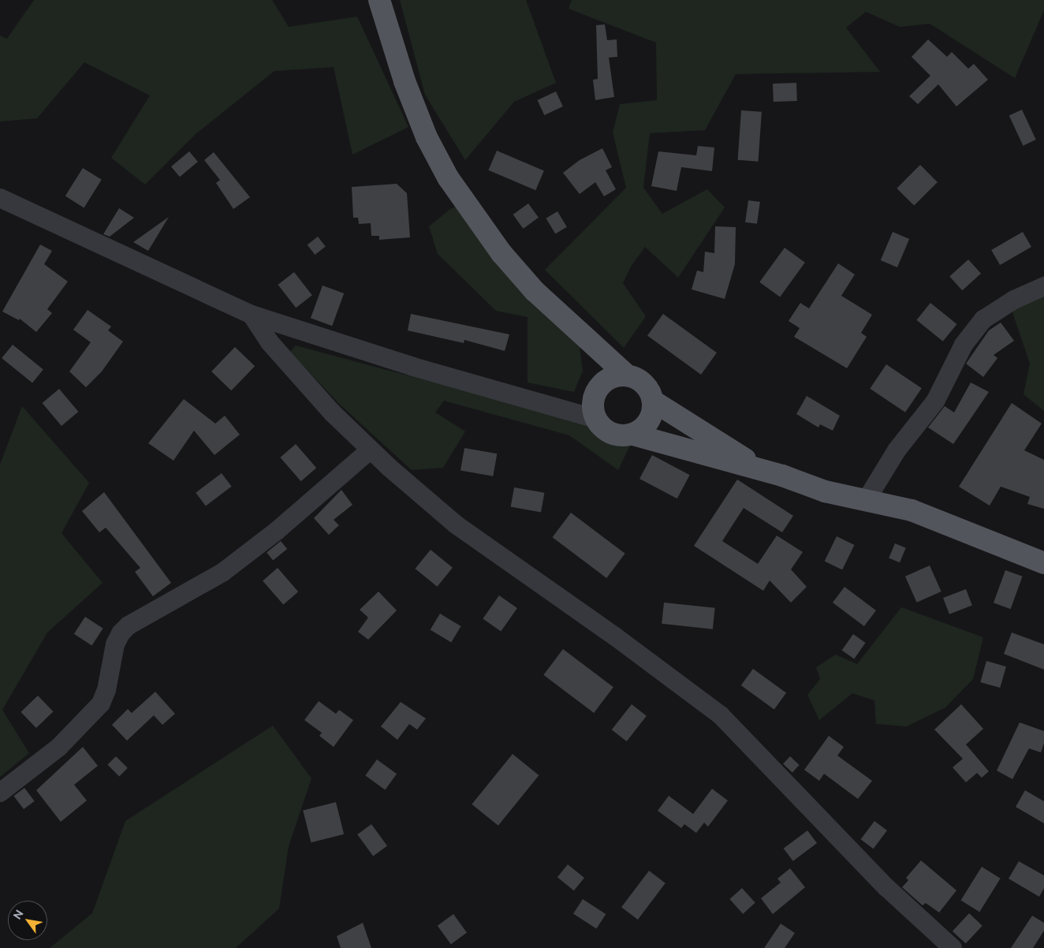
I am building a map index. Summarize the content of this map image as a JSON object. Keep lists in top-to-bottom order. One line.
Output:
{"north":"top left"}
